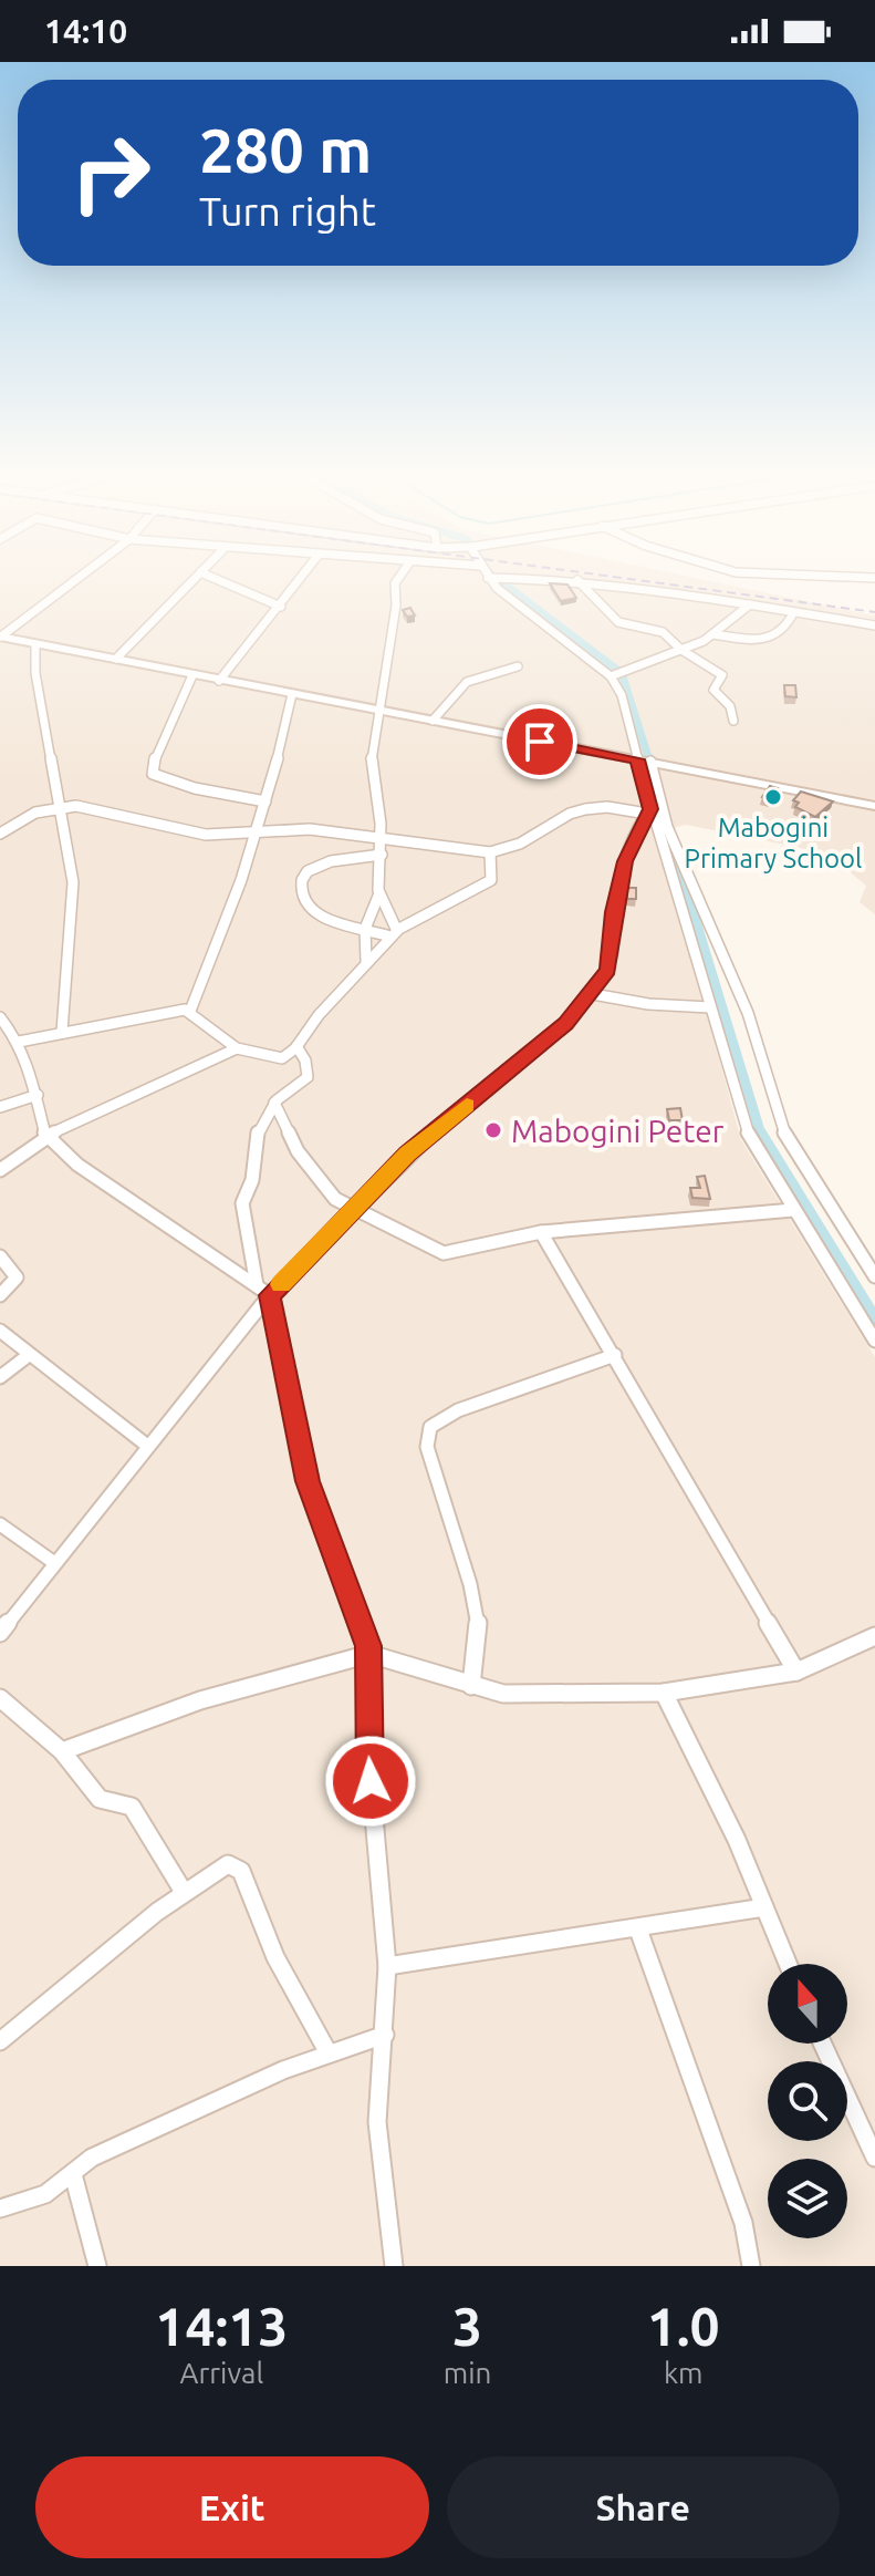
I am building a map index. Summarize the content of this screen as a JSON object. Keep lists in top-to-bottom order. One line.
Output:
{"places":["Mabogini Primary School","Mabogini Peter"],"north":"top","page":{"status":"14:10","turn":["280 m","Turn right"],"eta":["14:13","Arrival","3","min","1.0","km"],"buttons":["Exit","Share"]}}
